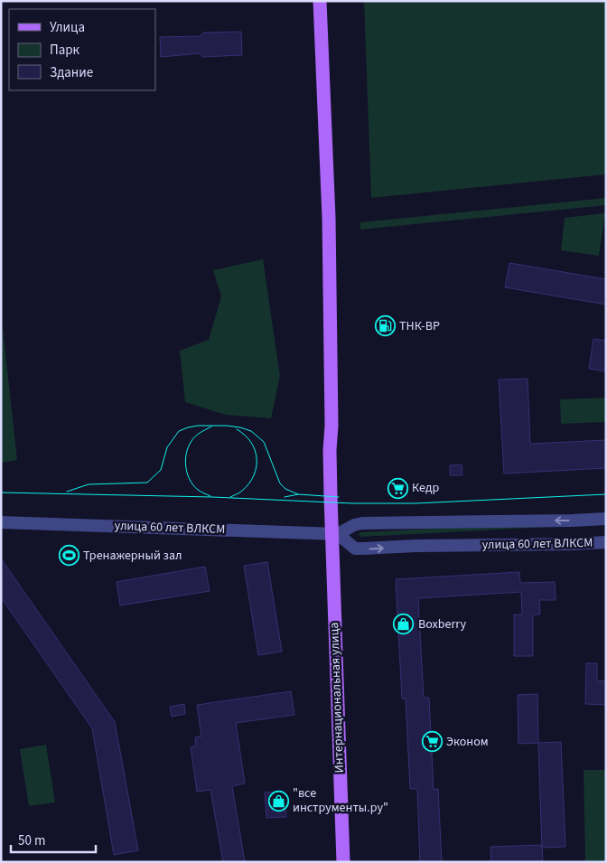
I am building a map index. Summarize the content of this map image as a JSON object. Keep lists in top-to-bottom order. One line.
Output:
{"streets":{"main road":["Интернациональная улица"],"street":["улица 60 лет ВЛКСМ"]},"crossings":[["улица 60 лет ВЛКСМ","Интернациональная улица"]],"places":{"fuel station":["ТНК-ВР"],"supermarket":["Кедр","Эконом"],"sports":["Тренажерный зал"],"shop":["Boxberry","\"все инструменты.ру\""]},"legend":["Улица","Парк","Здание"],"scale_bar":"50 m"}
